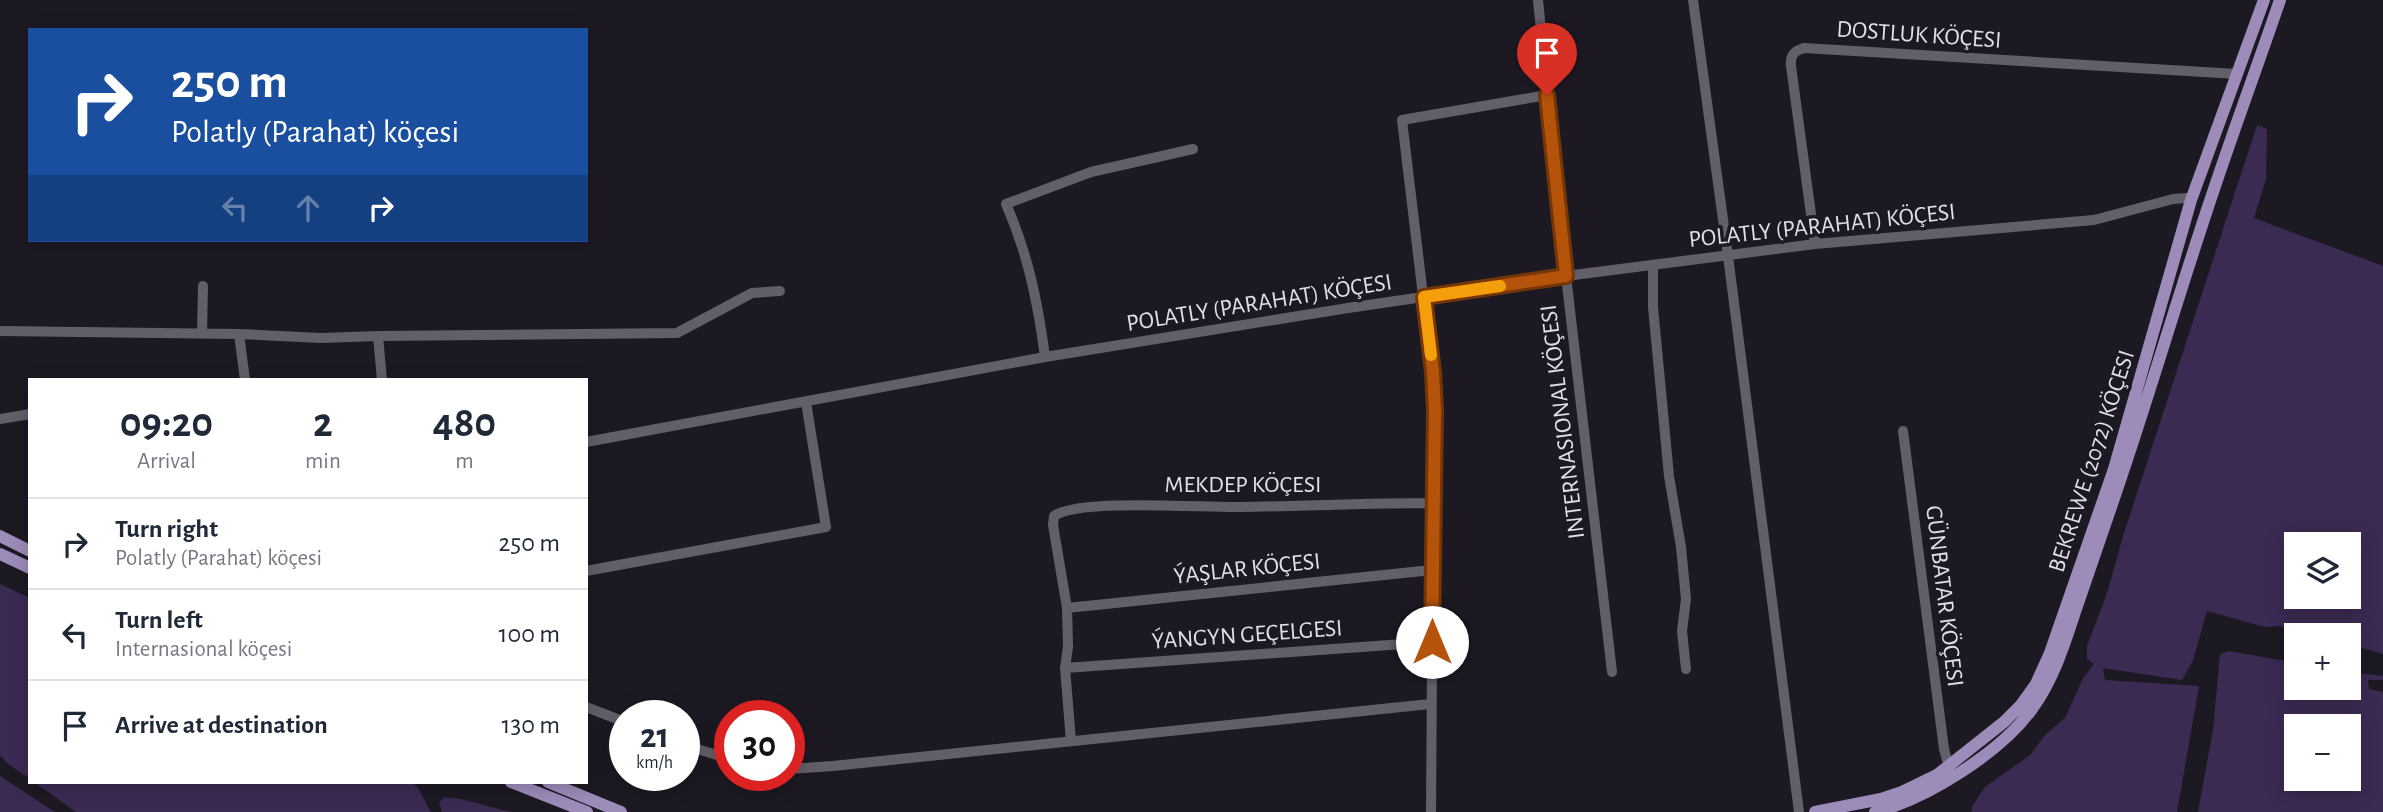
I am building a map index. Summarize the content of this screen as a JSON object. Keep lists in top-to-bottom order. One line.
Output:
{"streets":{"main road":["BEKREWE (2072) KÖÇESI"],"street":["DOSTLUK KÖÇESI","POLATLY (PARAHAT) KÖÇESI","INTERNASIONAL KÖÇESI","MEKDEP KÖÇESI","ÝAŞLAR KÖÇESI","GÜNBATAR KÖÇESI","ÝANGYN GEÇELGESI"]},"crossings":[["DOSTLUK KÖÇESI","POLATLY (PARAHAT) KÖÇESI"],["DOSTLUK KÖÇESI","BEKREWE (2072) KÖÇESI"],["POLATLY (PARAHAT) KÖÇESI","INTERNASIONAL KÖÇESI"],["POLATLY (PARAHAT) KÖÇESI","BEKREWE (2072) KÖÇESI"],["BEKREWE (2072) KÖÇESI","GÜNBATAR KÖÇESI"],["MEKDEP KÖÇESI","ÝAŞLAR KÖÇESI"]],"page":{"turn":["250 m","Polatly (Parahat) köçesi"],"eta":["09:20","Arrival","2","min","480","m"],"list":[{"name":"Turn right","note":"Polatly (Parahat) köçesi","value":"250 m"},{"name":"Turn left","note":"Internasional köçesi","value":"100 m"},{"name":"Arrive at destination","value":"130 m"}],"map_buttons":["+","−"],"speed":"21 km/h","limit":"30"}}
